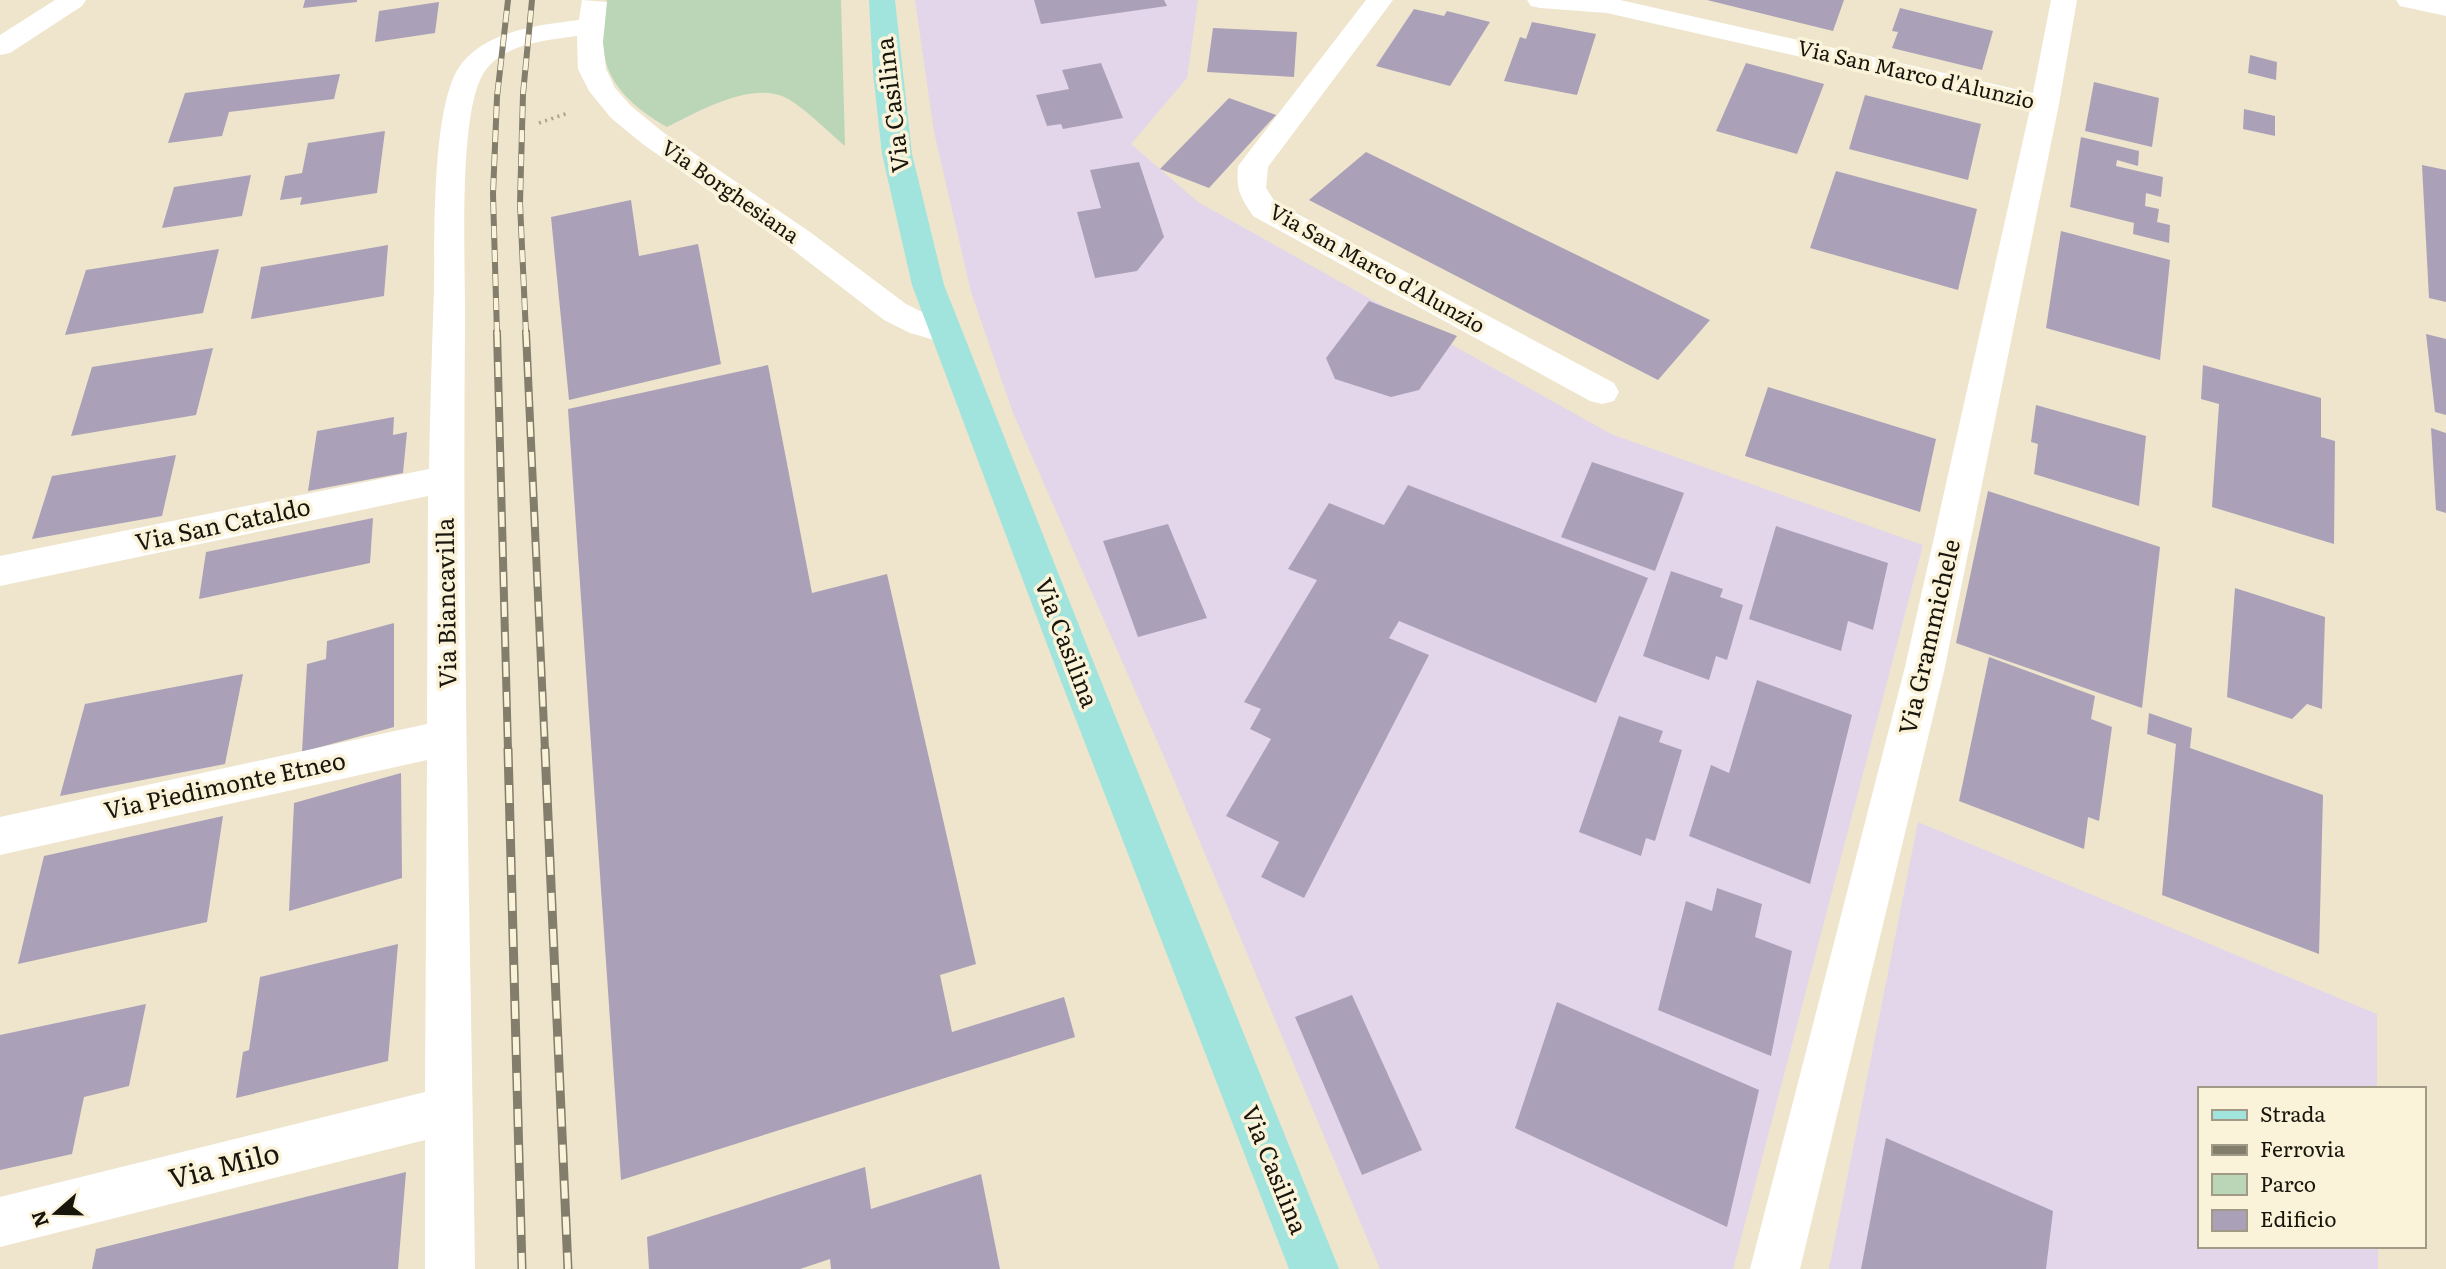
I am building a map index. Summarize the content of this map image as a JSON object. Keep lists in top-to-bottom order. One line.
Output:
{"streets":{"main road":["Via Casilina"],"street":["Via San Marco d'Alunzio","Via Borghesiana","Via San Cataldo","Via Biancavilla","Via Grammichele","Via Piedimonte Etneo","Via Milo"]},"crossings":[["Via San Marco d'Alunzio","Via Grammichele"],["Via Casilina","Via Borghesiana"],["Via Borghesiana","Via Biancavilla"],["Via San Cataldo","Via Biancavilla"],["Via Biancavilla","Via Piedimonte Etneo"],["Via Biancavilla","Via Milo"]],"legend":["Strada","Ferrovia","Parco","Edificio"],"north":"left"}
